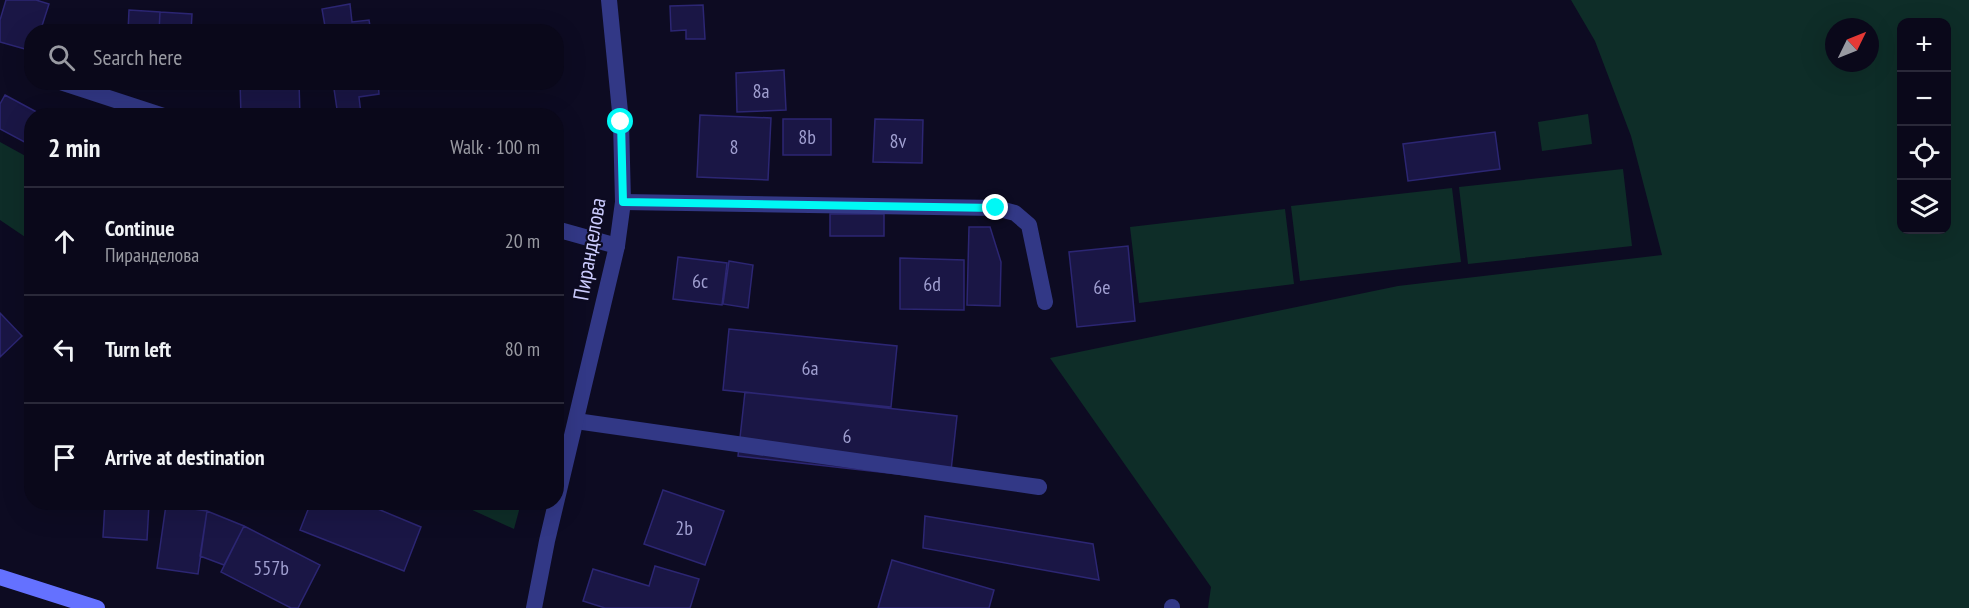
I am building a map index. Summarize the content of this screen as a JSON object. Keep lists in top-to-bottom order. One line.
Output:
{"streets":{"street":["Пиранделова"]},"house_numbers":["8a","8b","8v","8","6c","6d","6e","6a","6","2b","557b"],"north":"top right","page":{"map_buttons":["+","−"],"search":"Search here","heading":["2 min","Walk · 100 m"],"list":[["Continue","Пиранделова","20 m"],["Turn left","80 m"],"Arrive at destination"]}}
